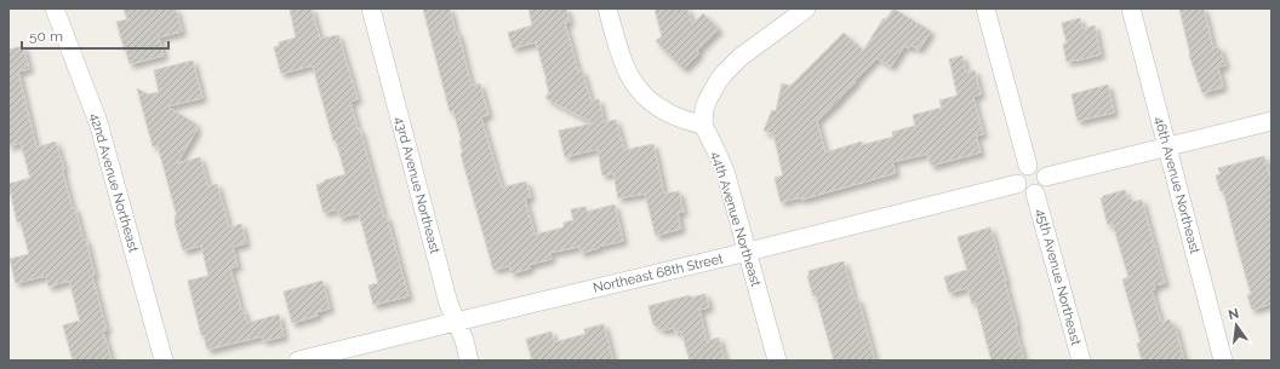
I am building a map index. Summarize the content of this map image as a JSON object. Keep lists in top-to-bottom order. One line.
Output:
{"streets":{"street":["42nd Avenue Northeast","43rd Avenue Northeast","46th Avenue Northeast","44th Avenue Northeast","Northeast 68th Street","45th Avenue Northeast"]},"crossings":[["43rd Avenue Northeast","Northeast 68th Street"],["44th Avenue Northeast","Northeast 68th Street"],["Northeast 68th Street","45th Avenue Northeast"]],"scale_bar":"50 m","north":"top"}
